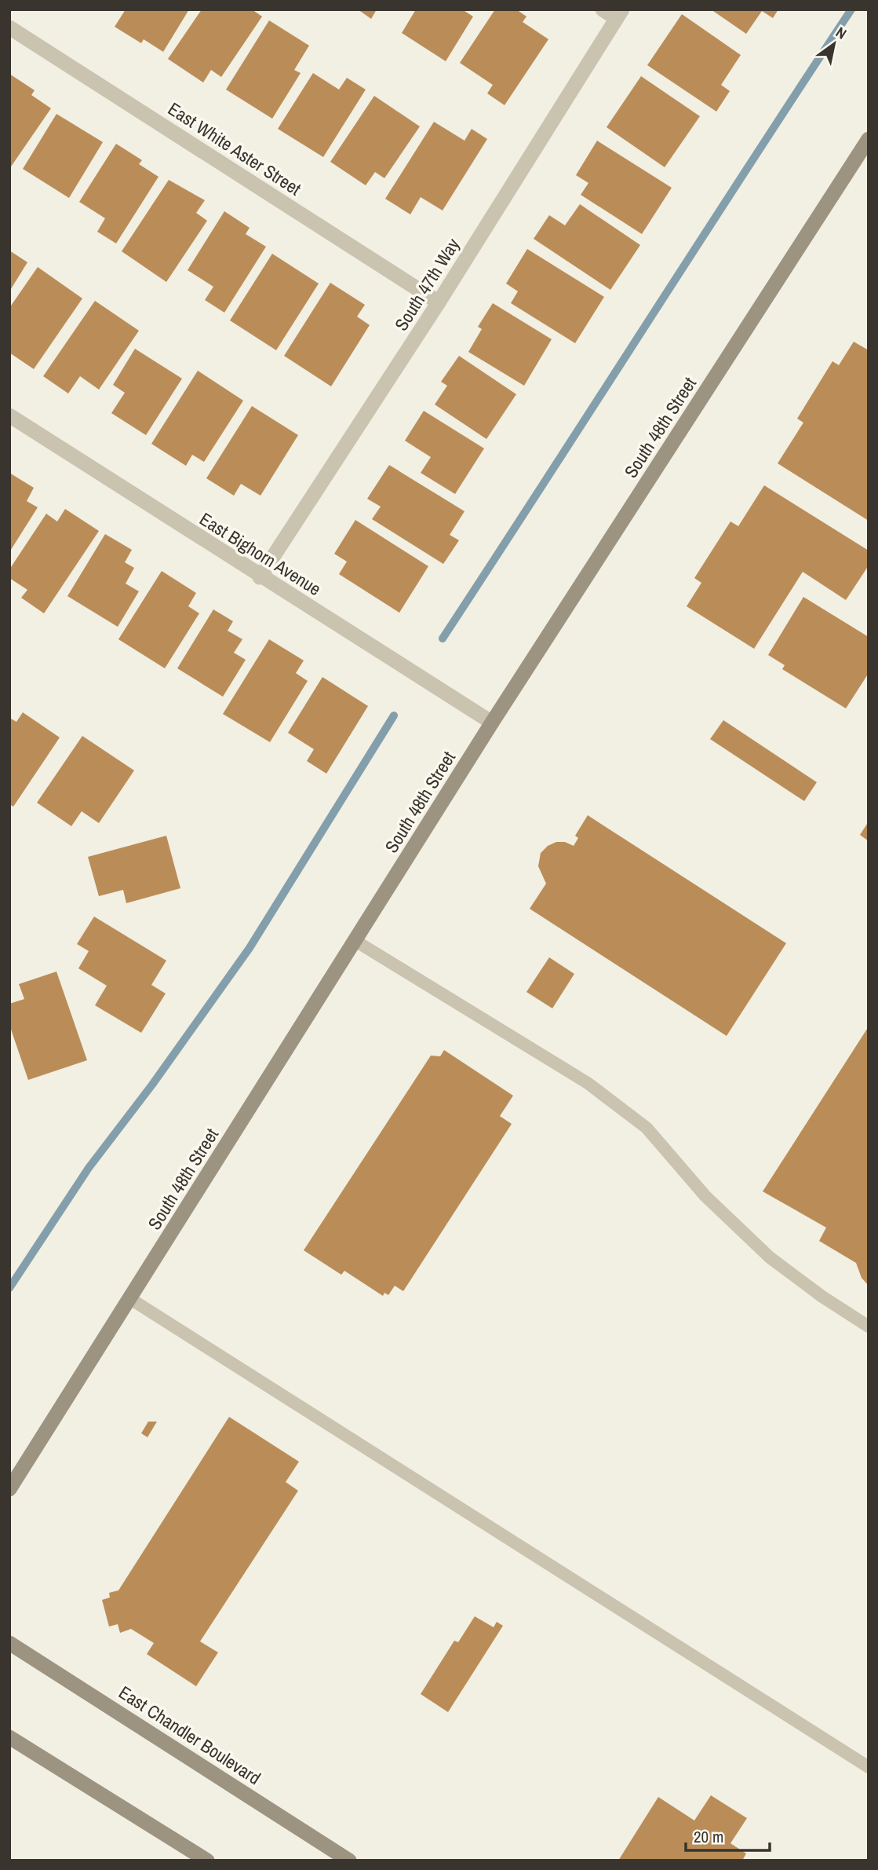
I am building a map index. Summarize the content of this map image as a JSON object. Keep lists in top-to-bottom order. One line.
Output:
{"streets":{"main road":["South 48th Street","East Chandler Boulevard"],"street":["East White Aster Street","South 47th Way","East Bighorn Avenue"]},"crossings":[["East White Aster Street","South 47th Way"],["South 47th Way","East Bighorn Avenue"],["South 48th Street","East Bighorn Avenue"]],"scale_bar":"20 m","north":"top right"}
